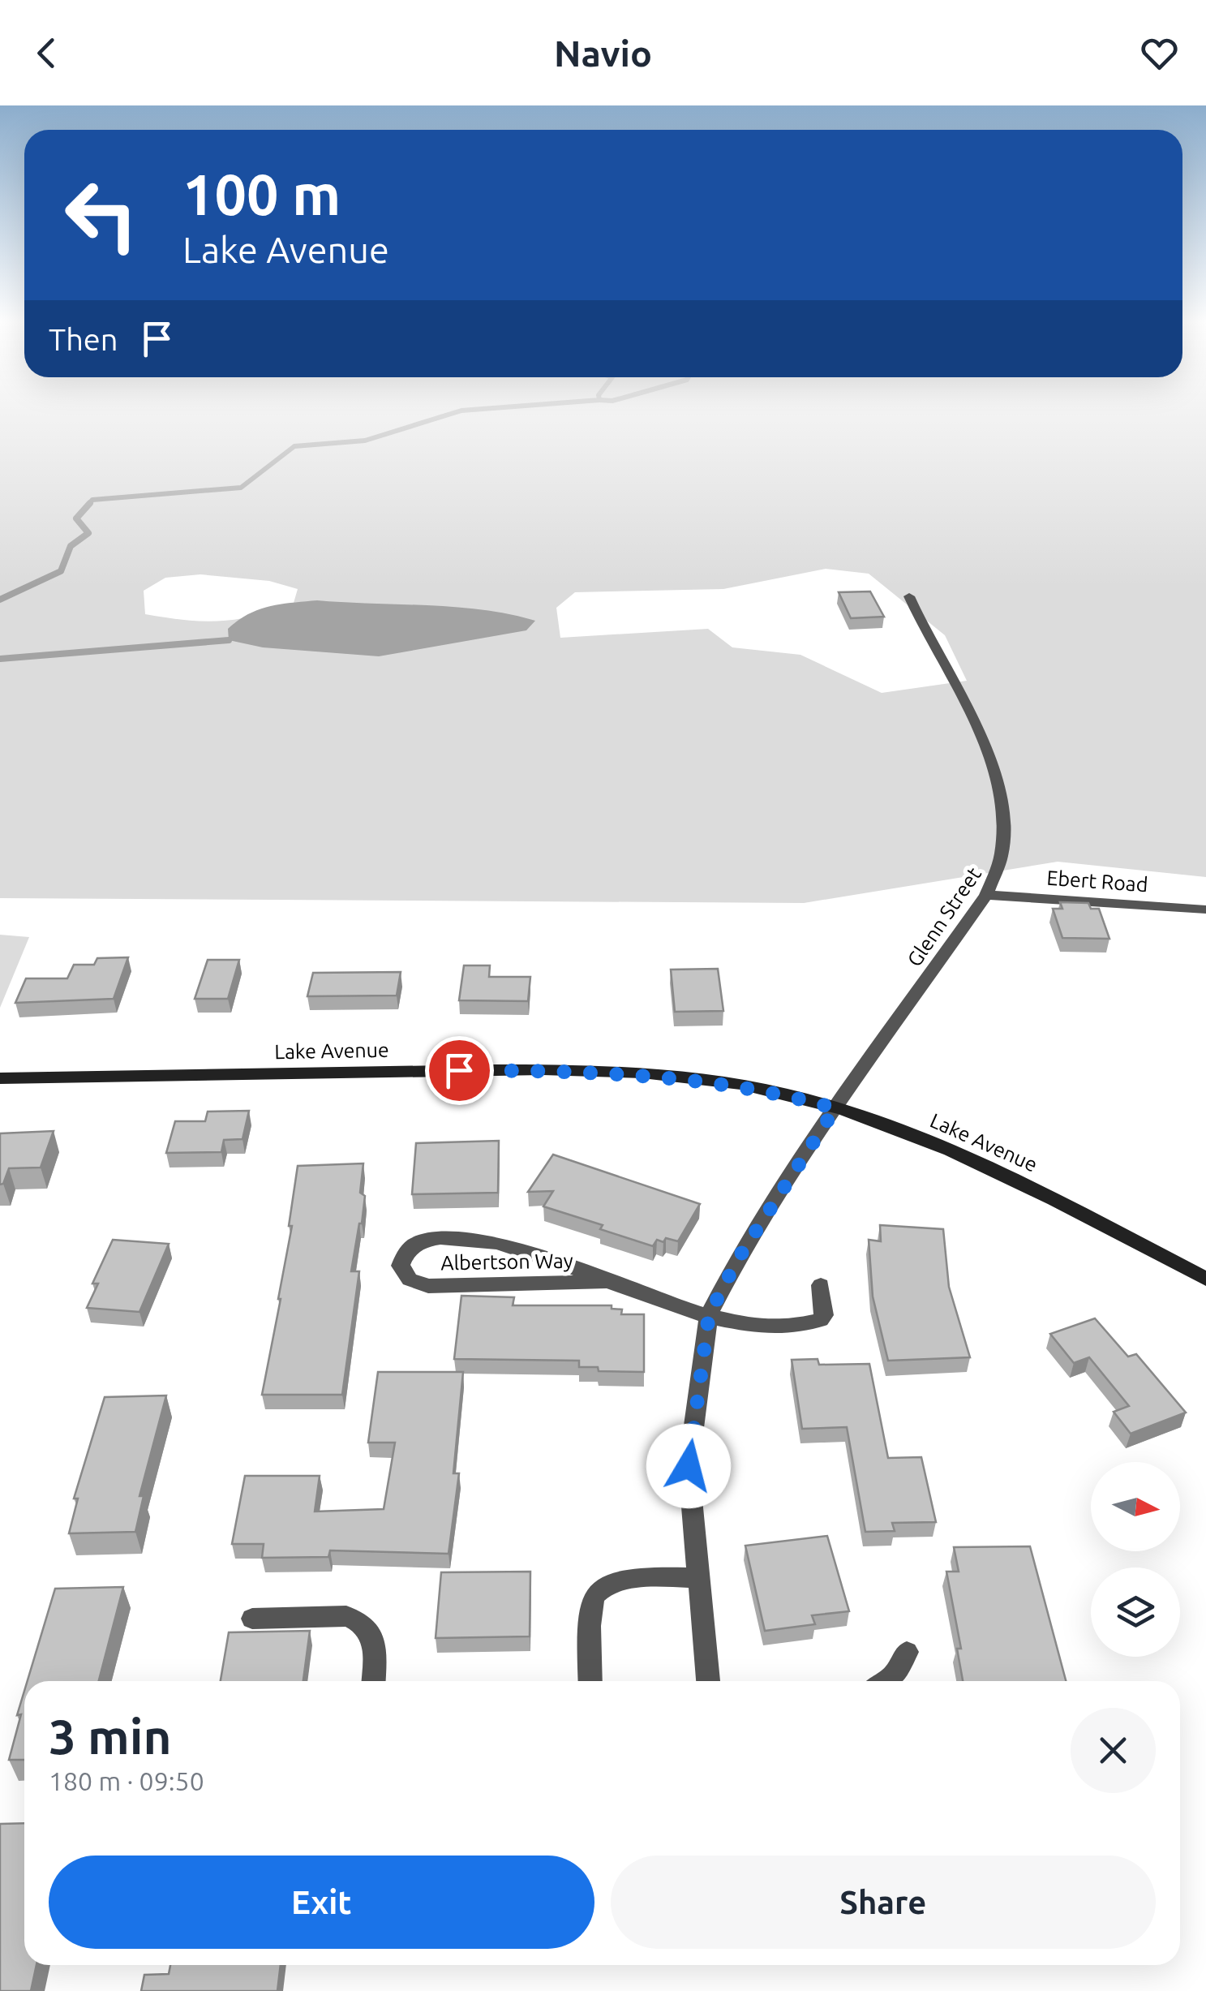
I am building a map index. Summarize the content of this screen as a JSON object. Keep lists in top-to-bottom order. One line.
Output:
{"streets":{"main road":["Lake Avenue"],"street":["Ebert Road","Glenn Street","Albertson Way"]},"crossings":[["Ebert Road","Glenn Street"],["Glenn Street","Lake Avenue"],["Glenn Street","Albertson Way"]],"north":"right","page":{"header":"Navio","turn":["100 m","Lake Avenue"],"then":"Then","heading":["3 min","180 m · 09:50"],"buttons":["Exit","Share"]}}
